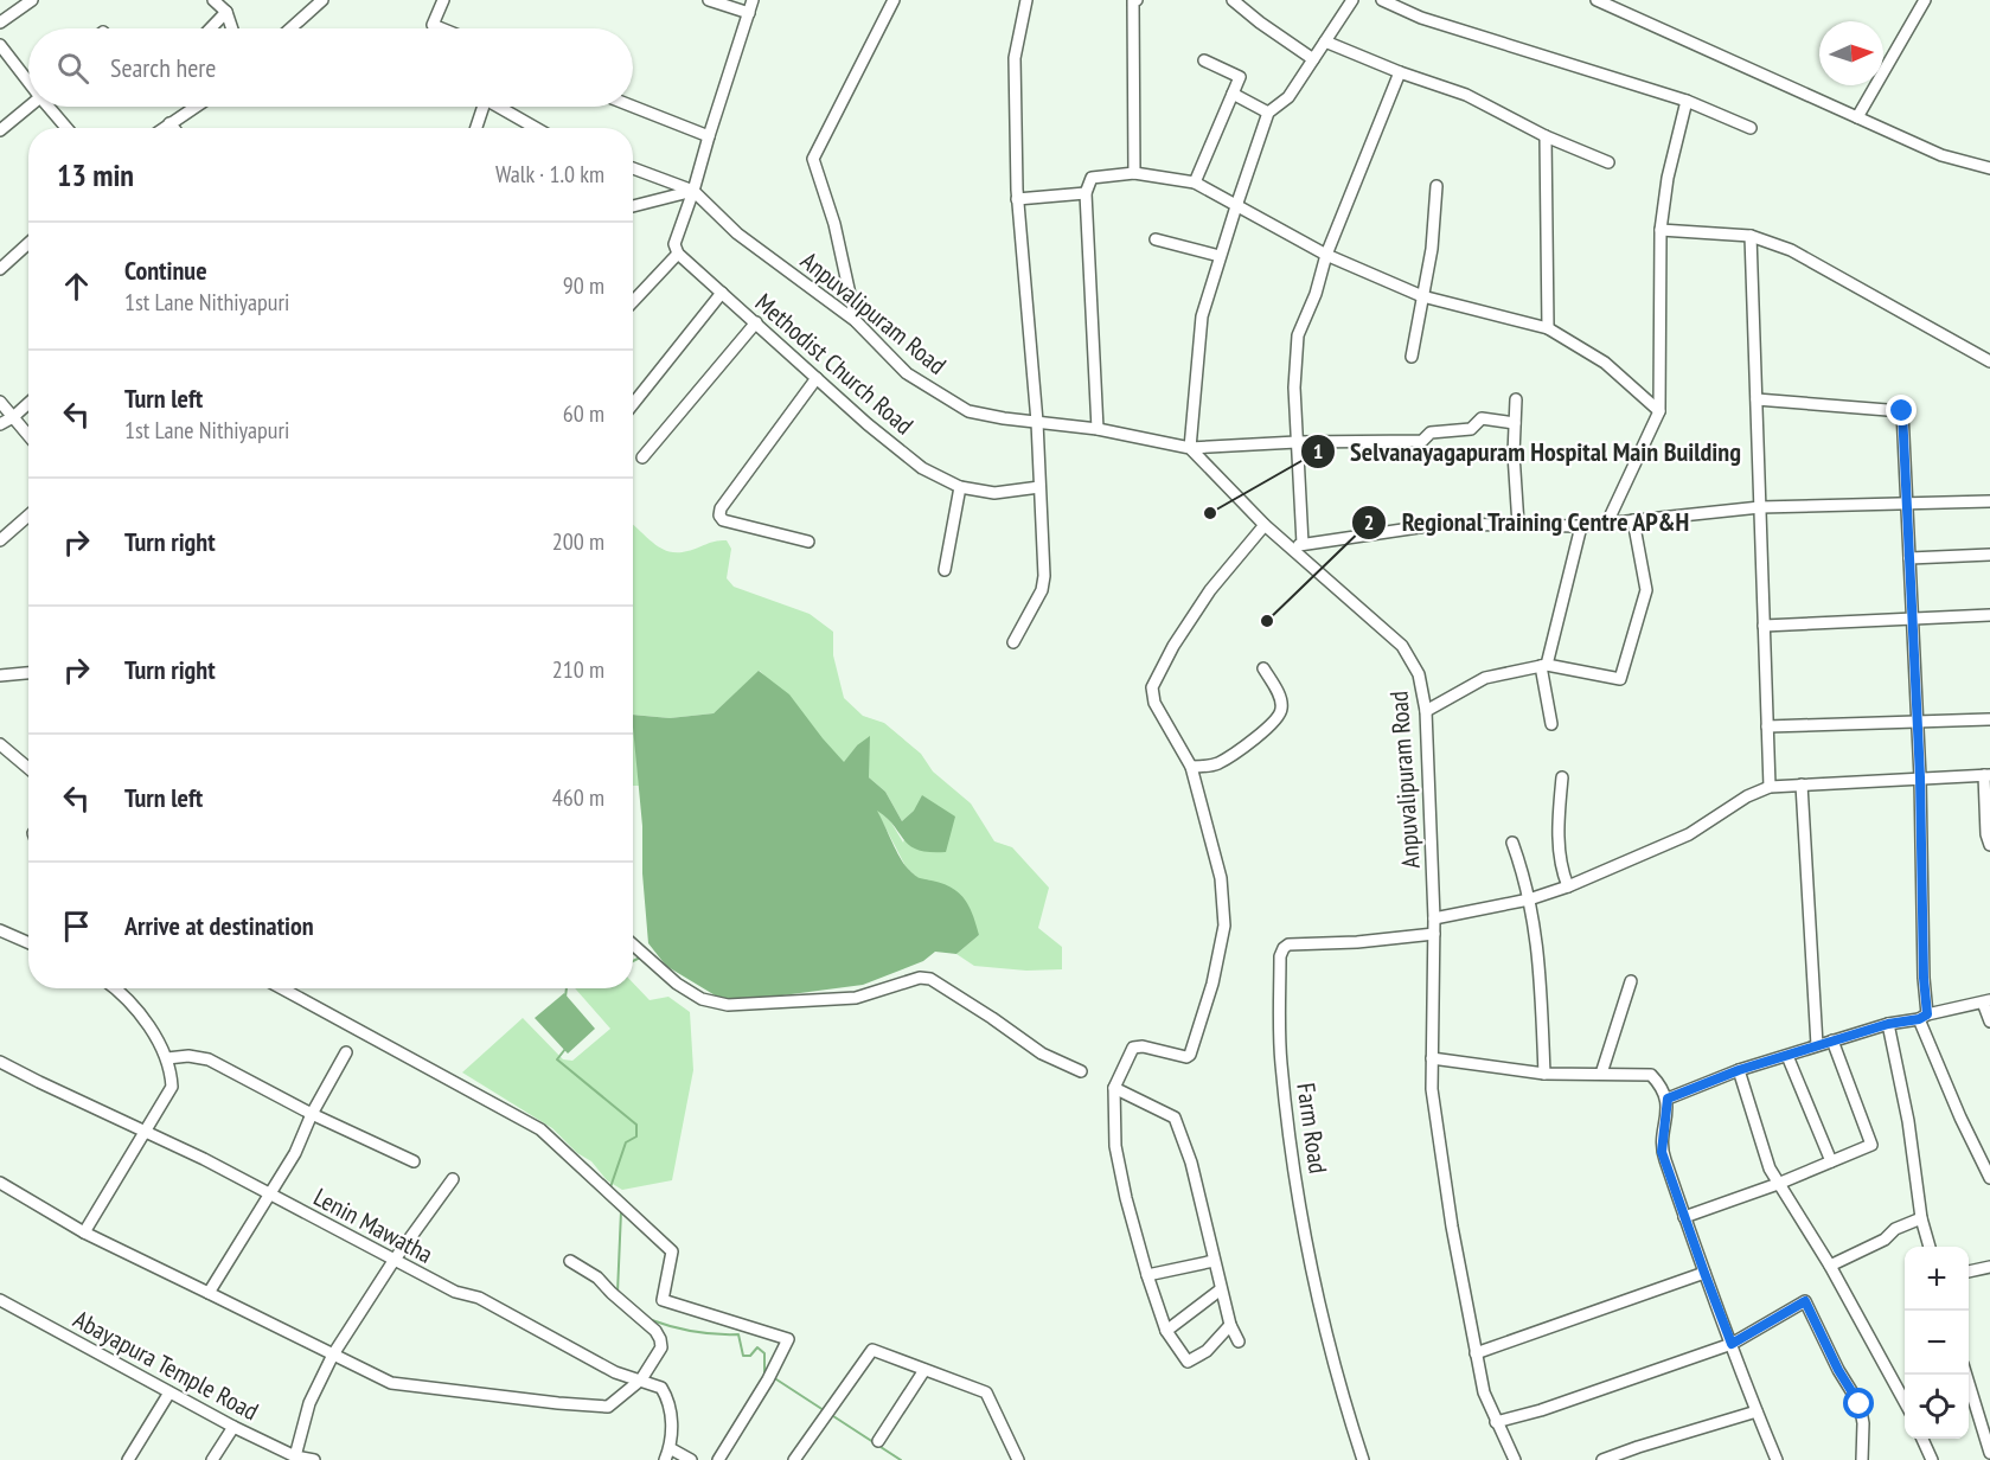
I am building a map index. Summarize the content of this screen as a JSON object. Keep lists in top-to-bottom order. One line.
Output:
{"streets":{"street":["Anpuvalipuram Road","Methodist Church Road","Farm Road","Lenin Mawatha","Abayapura Temple Road"]},"crossings":[["Anpuvalipuram Road","Farm Road"]],"places":["Selvanayagapuram Hospital Main Building","Regional Training Centre AP&H"],"north":"right","page":{"search":"Search here","heading":["13 min","Walk · 1.0 km"],"list":[["Continue","1st Lane Nithiyapuri","90 m"],["Turn left","1st Lane Nithiyapuri","60 m"],["Turn right","200 m"],["Turn right","210 m"],["Turn left","460 m"],"Arrive at destination"],"map_buttons":["+","−"]}}
